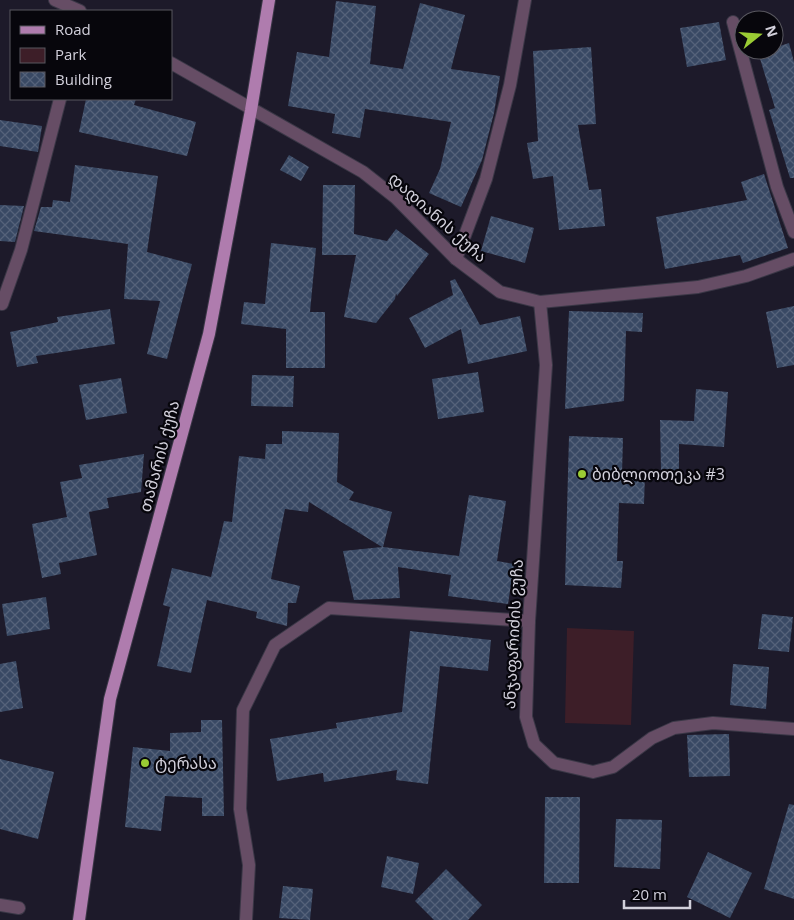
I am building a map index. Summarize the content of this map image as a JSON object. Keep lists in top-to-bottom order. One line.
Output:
{"streets":{"main road":["თამარის ქუჩა"],"street":["დადიანის ქუჩა","ანჯაფარიძის ჷუჩა"]},"crossings":[["დადიანის ქუჩა","თამარის ქუჩა"],["დადიანის ქუჩა","ანჯაფარიძის ჷუჩა"]],"places":["ბიბლიოთეკა #3","ტერასა"],"legend":["Road","Park","Building"],"scale_bar":"20 m","north":"right"}
